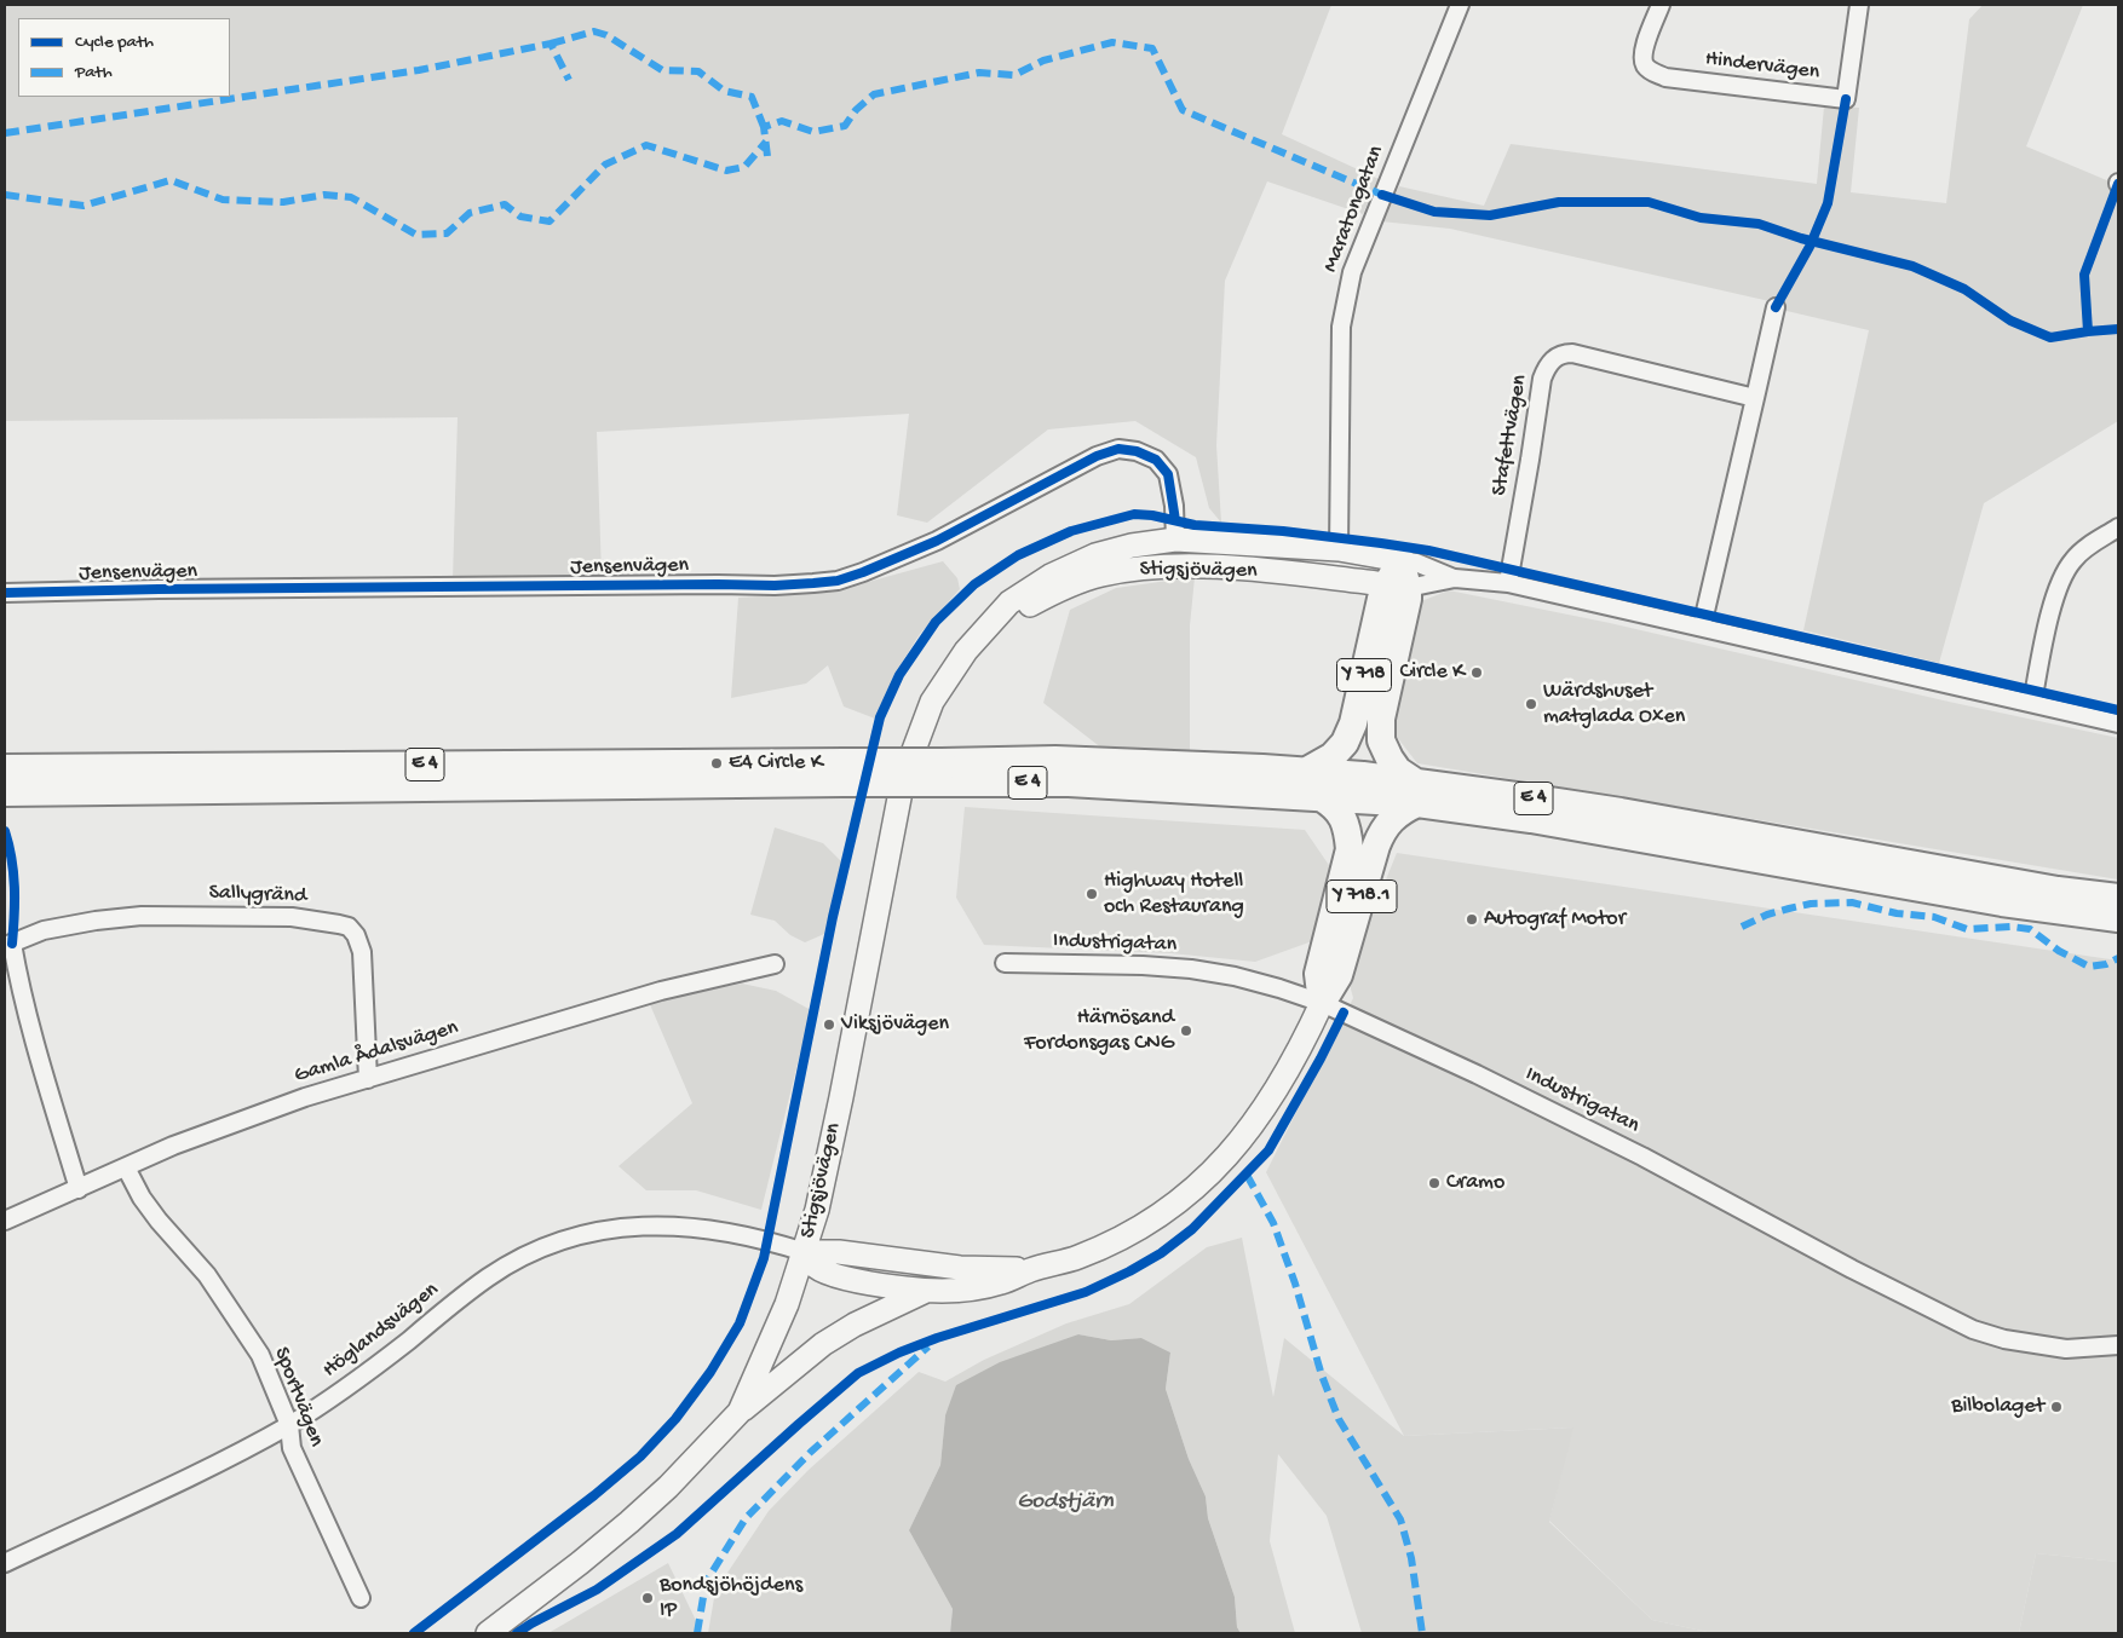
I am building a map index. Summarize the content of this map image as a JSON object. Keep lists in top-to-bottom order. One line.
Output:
{"streets":{"highway":["Y 718","E 4","Y 718.1"],"main road":["Stigsjövägen"],"street":["Hindervägen","Maratongatan","Stafettvägen","Jensenvägen","Sallygränd","Industrigatan","Gamla Ådalsvägen","Höglandsvägen","Sportvägen"]},"crossings":[["Maratongatan","Stigsjövägen"],["Jensenvägen","Stigsjövägen"],["Stigsjövägen","Y 718"],["Stigsjövägen","Y 718.1"],["Stigsjövägen","Höglandsvägen"],["Y 718","E 4"],["Y 718","Y 718.1"],["E 4","Y 718.1"],["Sallygränd","Gamla Ådalsvägen"],["Y 718.1","Industrigatan"],["Y 718.1","Höglandsvägen"],["Gamla Ådalsvägen","Sportvägen"],["Höglandsvägen","Sportvägen"]],"water":["Godstjärn"],"places":["Circle K","Wärdshuset matglada Oxen","E4 Circle K","Highway Hotell och Restaurang","Autograf Motor","Viksjövägen","Härnösand Fordonsgas CNG","Cramo","Bilbolaget","Bondsjöhöjdens IP"],"legend":["Cycle path","Path"]}
